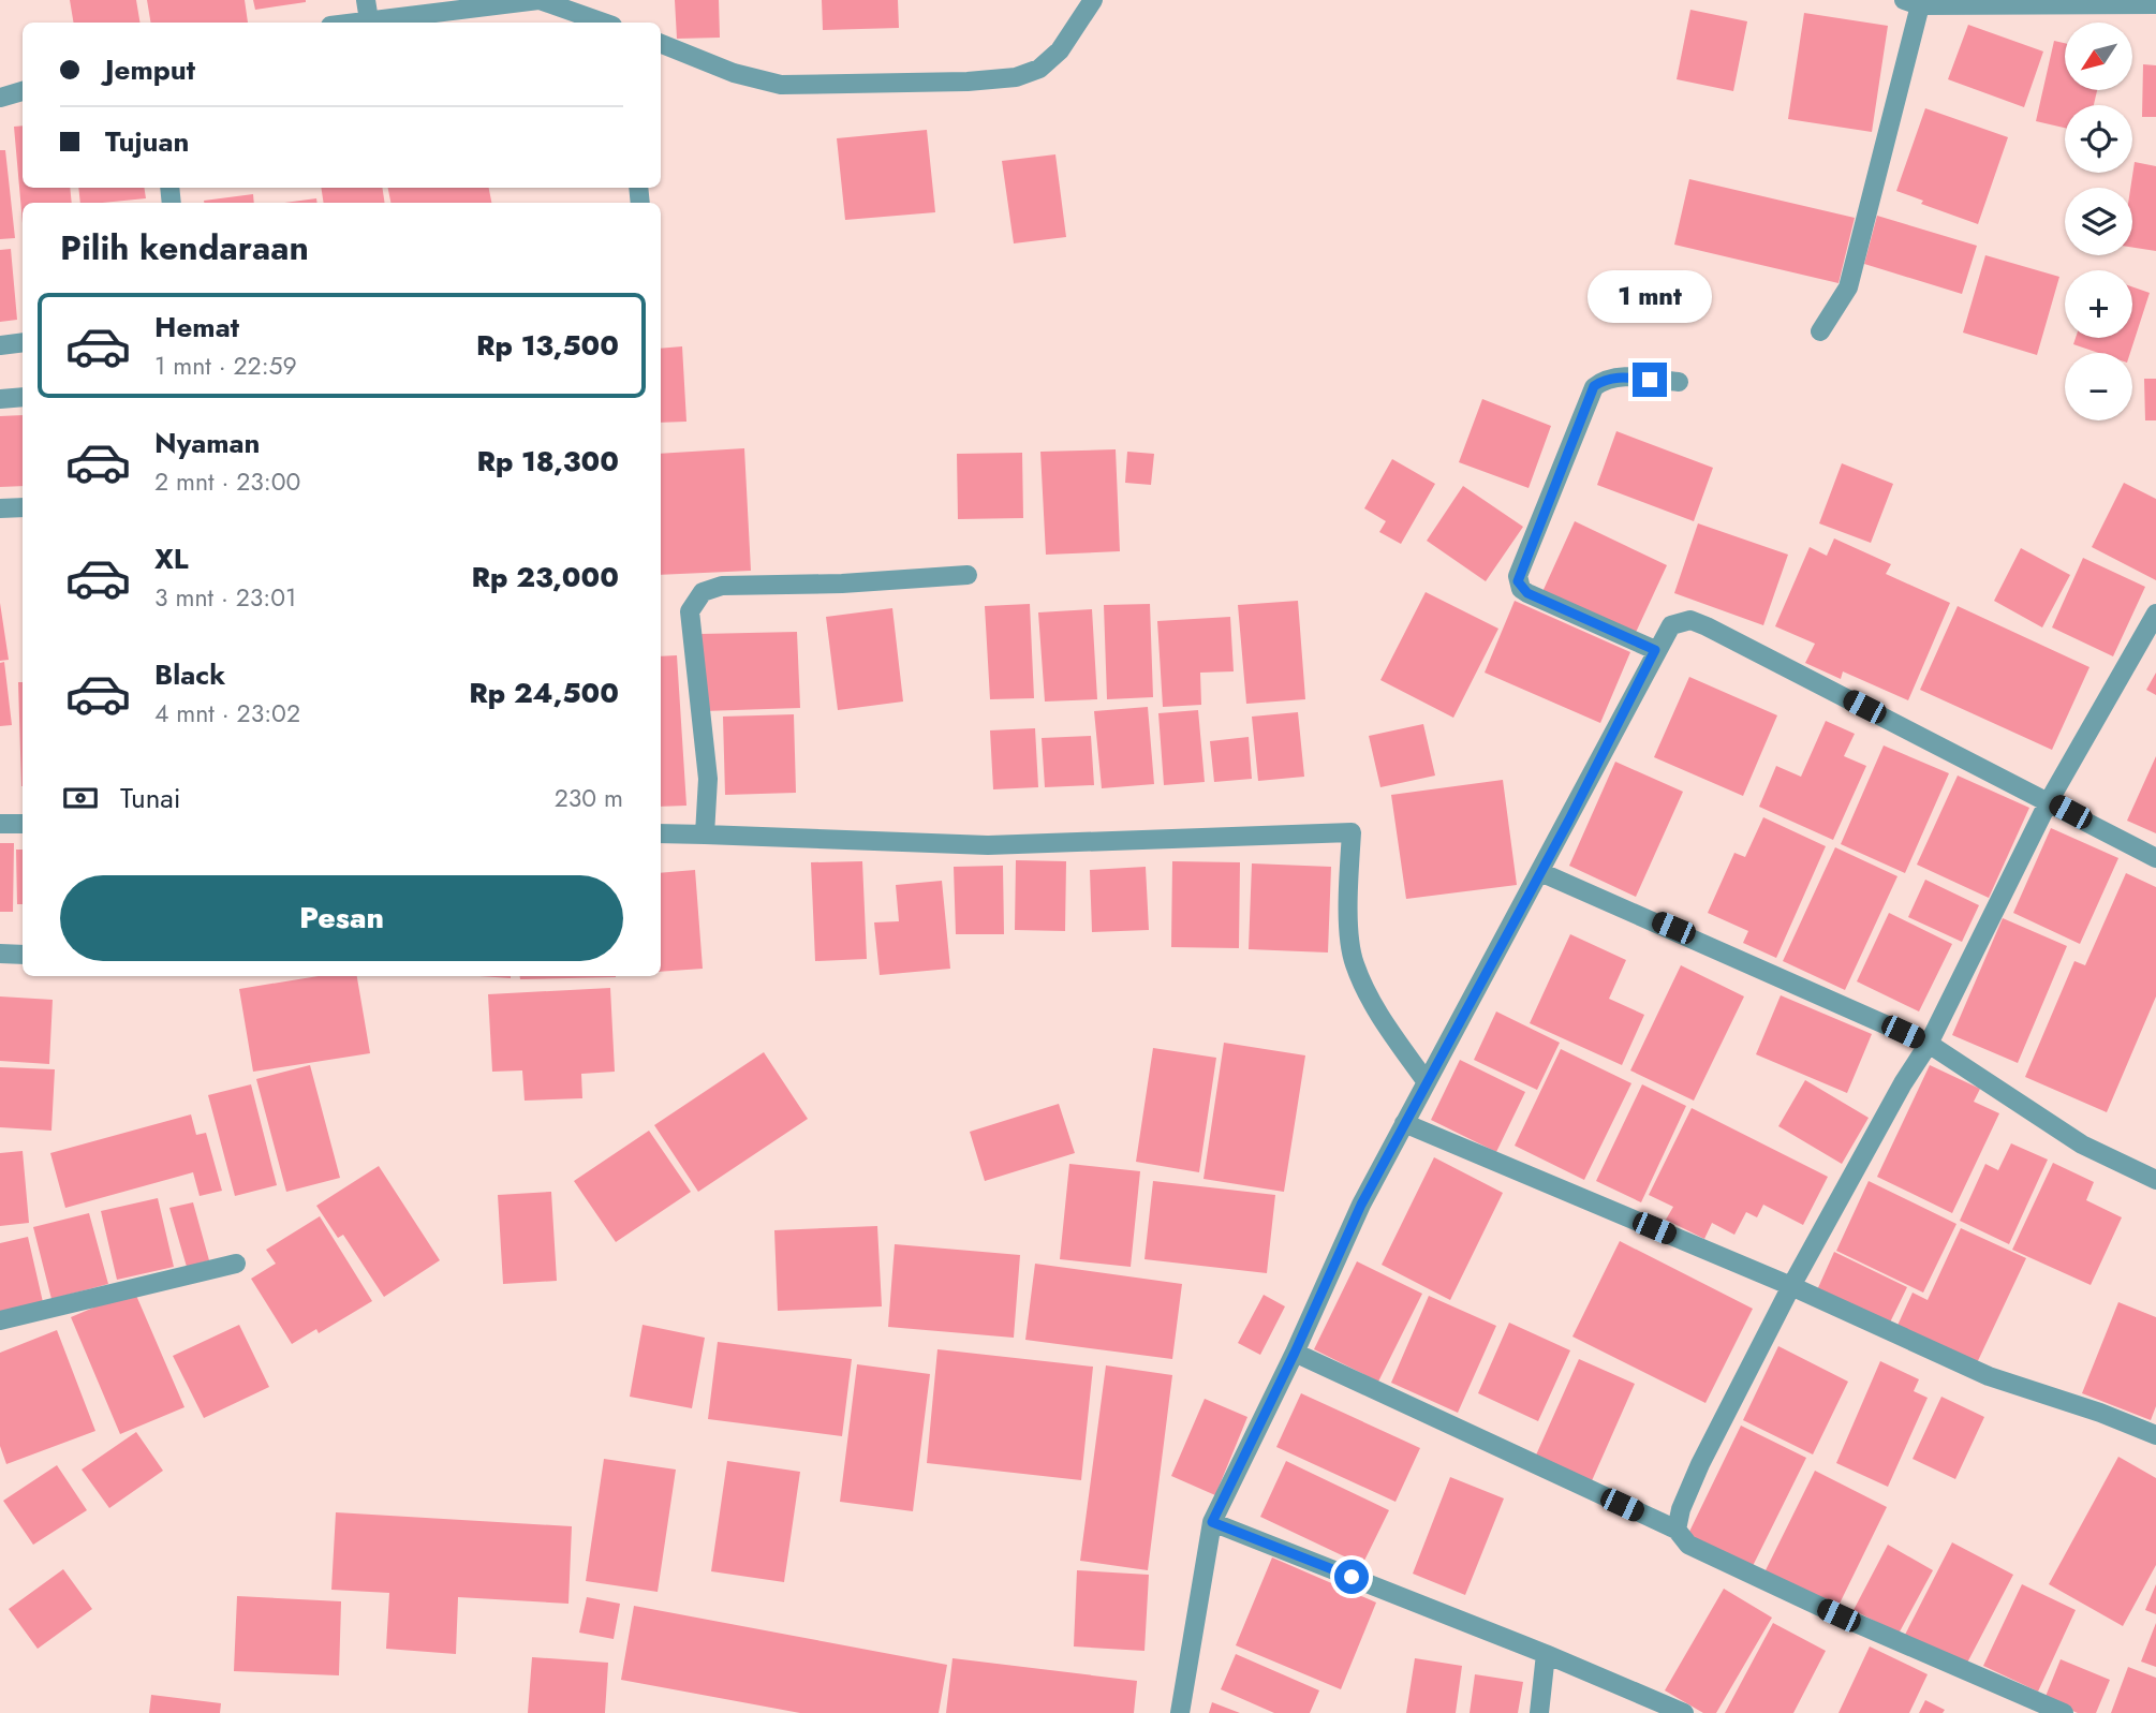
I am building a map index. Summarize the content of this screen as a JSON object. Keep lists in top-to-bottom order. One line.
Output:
{"north":"bottom left","page":{"map_buttons":["+","−"],"banner":["Jemput","Tujuan"],"heading":"Pilih kendaraan","bubble":"1 mnt","list":[{"name":"Hemat","note":"1 mnt · 22:59","value":"Rp 13,500"},{"name":"Nyaman","note":"2 mnt · 23:00","value":"Rp 18,300"},{"name":"XL","note":"3 mnt · 23:01","value":"Rp 23,000"},{"name":"Black","note":"4 mnt · 23:02","value":"Rp 24,500"}],"pay":["Tunai","230 m"],"buttons":"Pesan"}}
